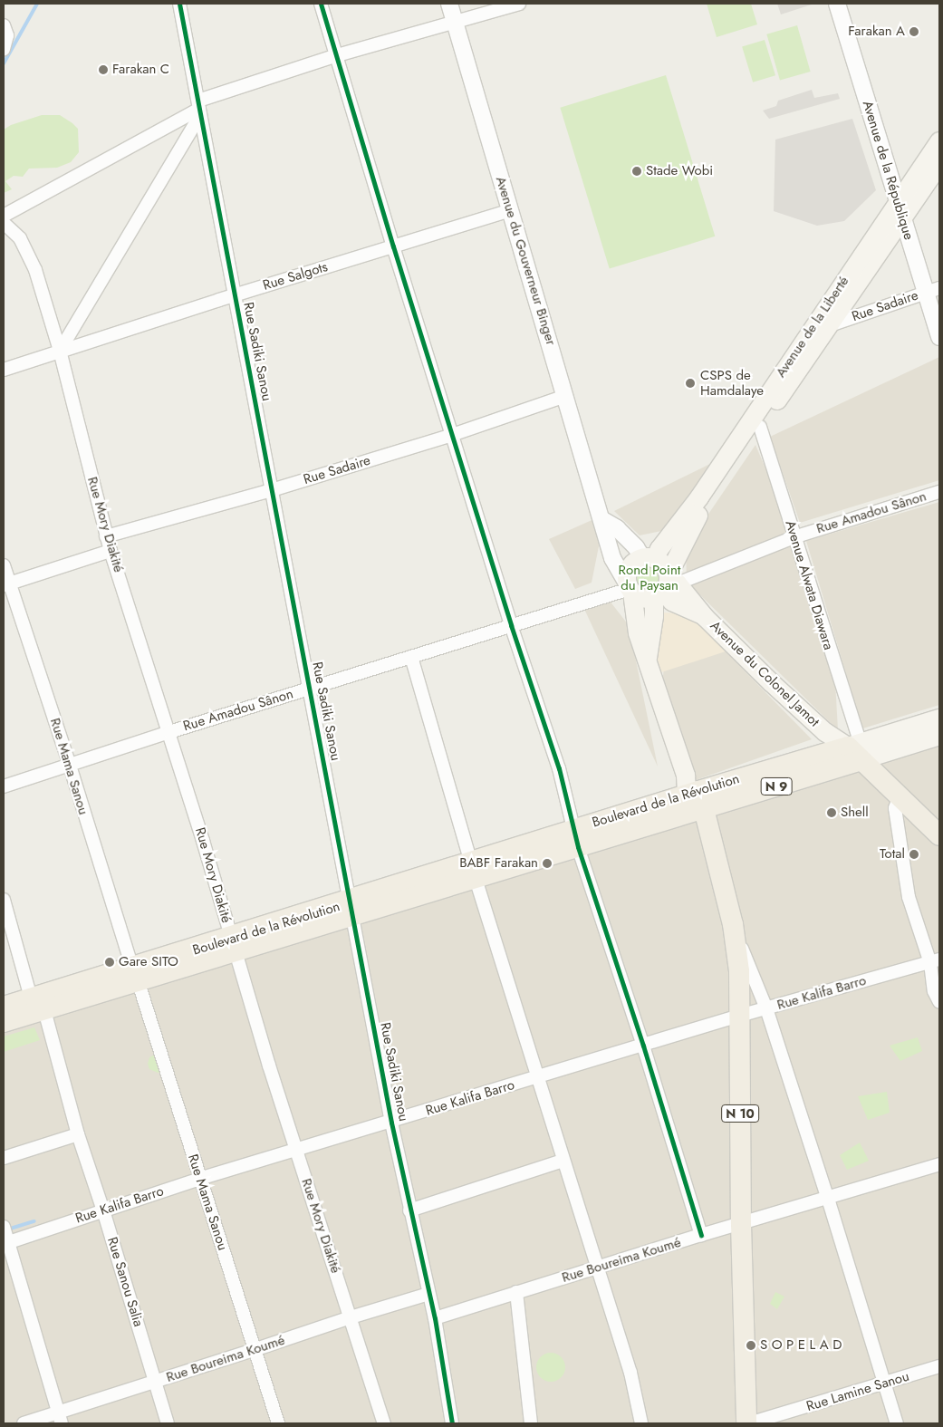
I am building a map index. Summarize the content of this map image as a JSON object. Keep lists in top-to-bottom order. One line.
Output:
{"streets":{"main road":["Avenue du Gouverneur Binger","Avenue de la Liberté","Avenue du Colonel Jamot","N 9","Boulevard de la Révolution","N 10"],"street":["Avenue de la République","Rue Salgots","Rue Sadaire","Rue Sadiki Sanou","Rue Amadou Sânon","Rue Mory Diakité","Avenue Alwata Diawara","Rue Mama Sanou","Rue Kalifa Barro","Rue Boureima Koumé","Rue Sanou Salia","Rue Lamine Sanou"]},"crossings":[["Avenue de la République","Rue Sadaire"],["Avenue de la République","Avenue de la Liberté"],["Avenue du Gouverneur Binger","Rue Salgots"],["Avenue du Gouverneur Binger","Rue Sadaire"],["Avenue du Gouverneur Binger","Avenue de la Liberté"],["Avenue du Gouverneur Binger","Rue Amadou Sânon"],["Avenue du Gouverneur Binger","Avenue du Colonel Jamot"],["Avenue du Gouverneur Binger","Boulevard de la Révolution"],["Avenue du Gouverneur Binger","N 10"],["Rue Salgots","Rue Sadiki Sanou"],["Rue Salgots","Rue Mory Diakité"],["Rue Sadaire","Avenue de la Liberté"],["Rue Sadaire","Rue Sadiki Sanou"],["Rue Sadaire","Rue Mory Diakité"],["Avenue de la Liberté","Rue Amadou Sânon"],["Avenue de la Liberté","Avenue Alwata Diawara"],["Avenue de la Liberté","Avenue du Colonel Jamot"],["Rue Sadiki Sanou","Rue Amadou Sânon"],["Rue Sadiki Sanou","Boulevard de la Révolution"],["Rue Sadiki Sanou","Rue Kalifa Barro"],["Rue Sadiki Sanou","Rue Boureima Koumé"],["Rue Amadou Sânon","Rue Mory Diakité"],["Rue Amadou Sânon","Avenue Alwata Diawara"],["Rue Amadou Sânon","Avenue du Colonel Jamot"],["Rue Amadou Sânon","Rue Mama Sanou"],["Rue Mory Diakité","Boulevard de la Révolution"],["Rue Mory Diakité","Rue Kalifa Barro"],["Rue Mory Diakité","Rue Boureima Koumé"],["Avenue Alwata Diawara","Avenue du Colonel Jamot"],["Avenue Alwata Diawara","Boulevard de la Révolution"],["Avenue du Colonel Jamot","Boulevard de la Révolution"],["Rue Mama Sanou","Boulevard de la Révolution"],["Rue Mama Sanou","Rue Kalifa Barro"],["Rue Mama Sanou","Rue Boureima Koumé"],["Boulevard de la Révolution","N 10"],["Boulevard de la Révolution","Rue Sanou Salia"],["Rue Kalifa Barro","N 10"],["Rue Kalifa Barro","Rue Sanou Salia"],["N 10","Rue Boureima Koumé"],["N 10","Rue Lamine Sanou"],["Rue Boureima Koumé","Rue Sanou Salia"]],"parks":["Rond Point du Paysan"],"places":["Farakan A","Farakan C","Stade Wobi","CSPS de Hamdalaye","Shell","Total","BABF Farakan","Gare SITO","S O P E L A D"]}
